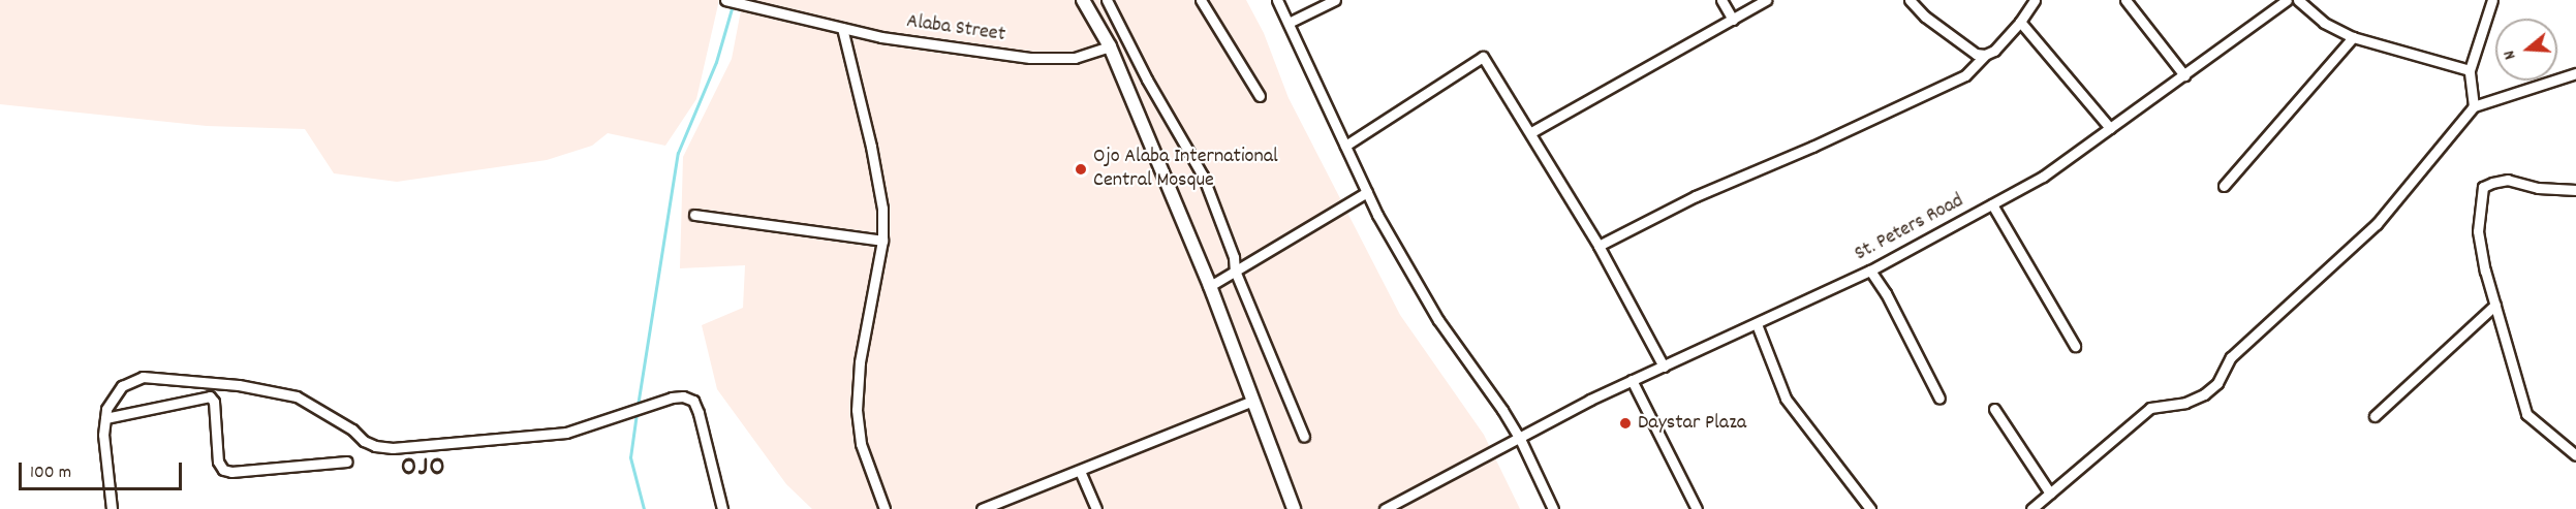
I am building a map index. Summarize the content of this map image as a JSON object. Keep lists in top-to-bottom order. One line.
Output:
{"streets":{"street":["Alaba Street","St. Peters Road"]},"districts":["OJO"],"places":["Ojo Alaba International Central Mosque","Daystar Plaza"],"scale_bar":"100 m","north":"left"}
